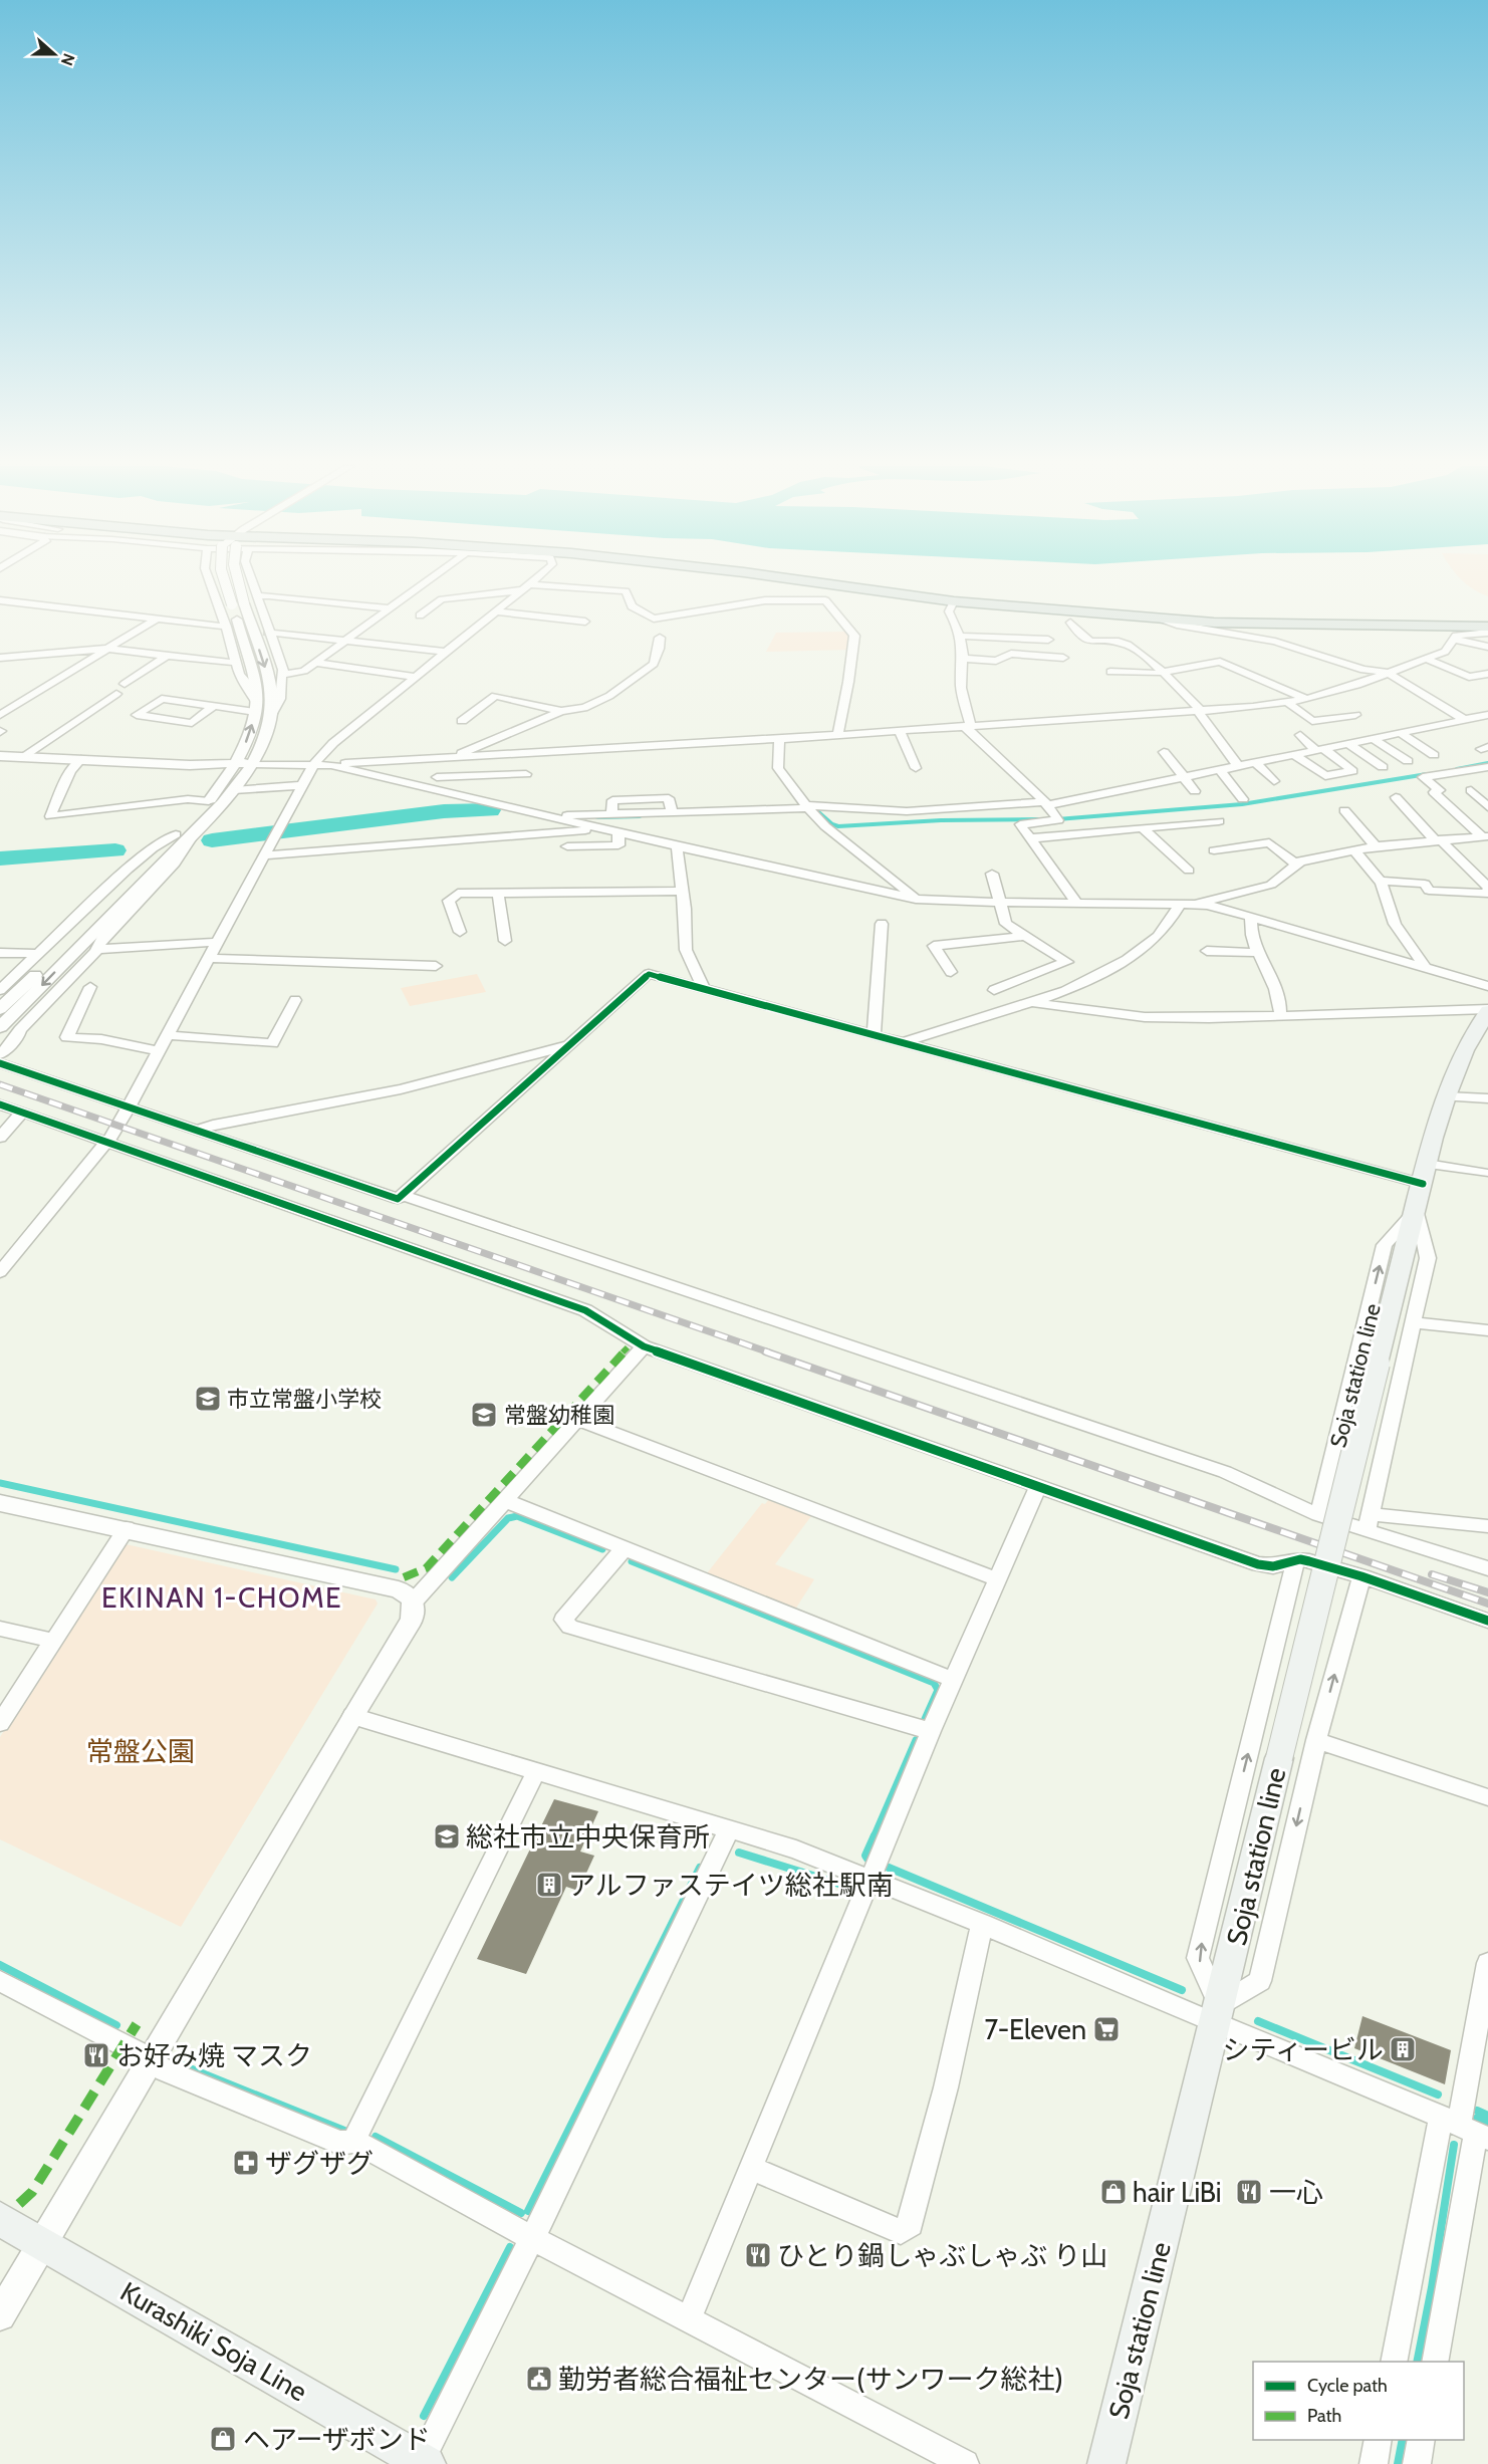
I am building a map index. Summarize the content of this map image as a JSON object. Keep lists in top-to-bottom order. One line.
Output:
{"streets":{"main road":["Soja station line","Kurashiki Soja Line"]},"districts":["EKINAN 1-CHOME"],"parks":["常盤公園"],"places":{"school or university":["市立常盤小学校","常盤幼稚園","総社市立中央保育所"],"building":["アルファステイツ総社駅南","シティービル"],"supermarket":["7-Eleven"],"restaurant":["お好み焼 マスク","一心","ひとり鍋しゃぶしゃぶ り山"],"pharmacy":["ザグザグ"],"shop":["hair LiBi","ヘアーザボンド"],"public building":["勤労者総合福祉センター(サンワーク総社)"]},"legend":["Cycle path","Path"],"north":"right"}
